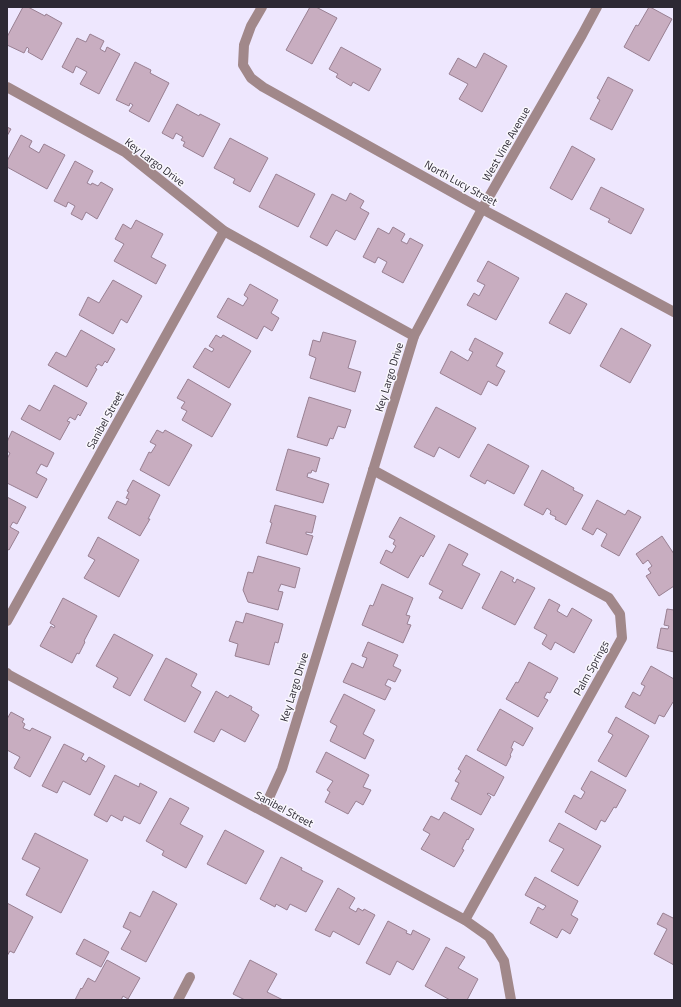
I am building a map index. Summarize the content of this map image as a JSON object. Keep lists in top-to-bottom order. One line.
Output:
{"streets":{"street":["West Vine Avenue","Key Largo Drive","North Lucy Street","Sanibel Street","Palm Springs"]},"crossings":[["West Vine Avenue","Key Largo Drive"],["West Vine Avenue","North Lucy Street"],["Key Largo Drive","Sanibel Street"],["Key Largo Drive","Palm Springs"],["Sanibel Street","Palm Springs"]]}
